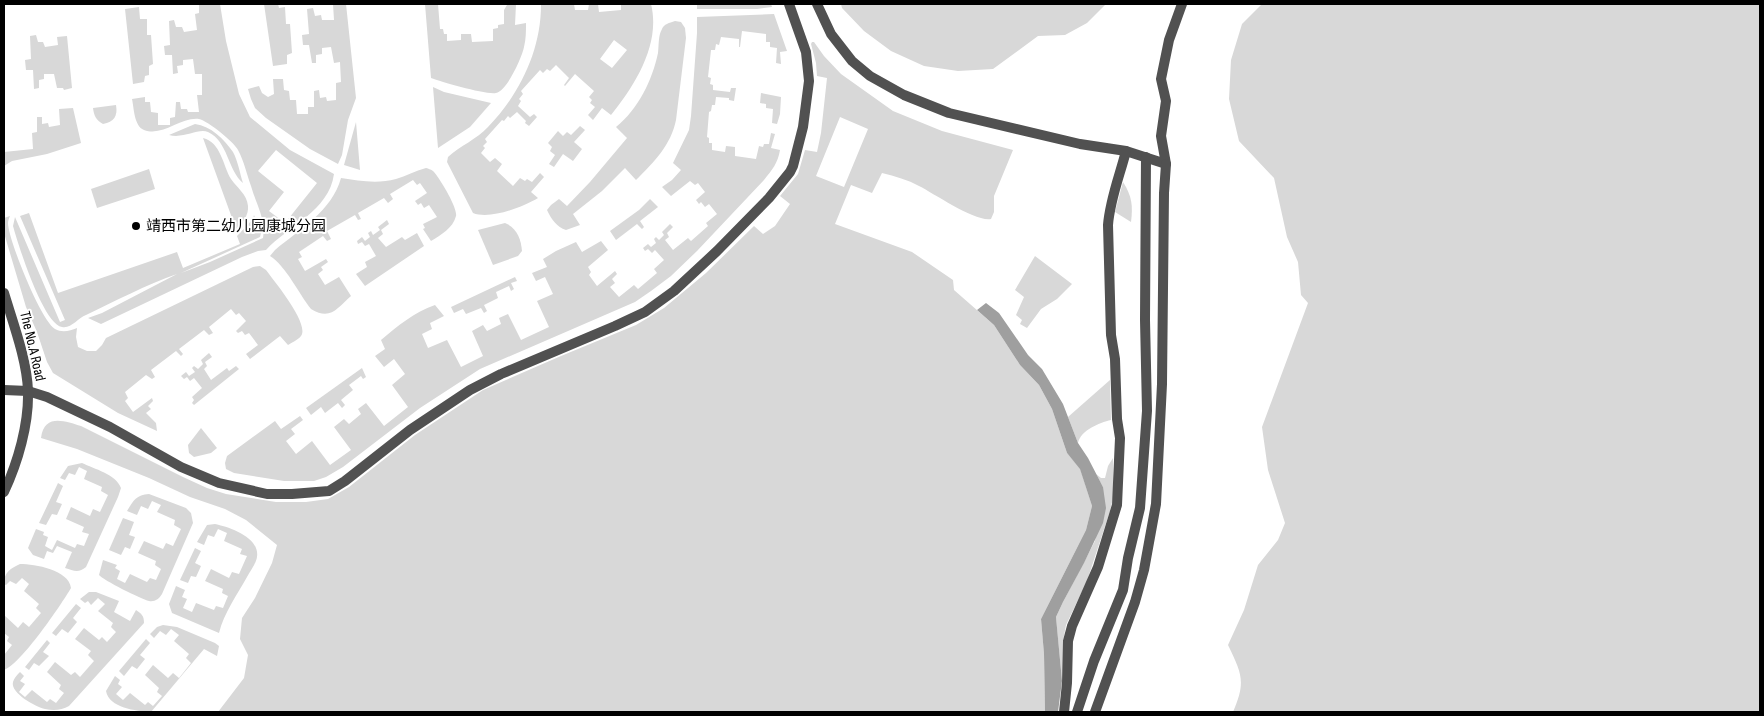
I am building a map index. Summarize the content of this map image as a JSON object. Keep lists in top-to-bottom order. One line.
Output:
{"streets":{"street":["The No.A Road"]},"places":["靖西市第二幼儿园康城分园"]}
